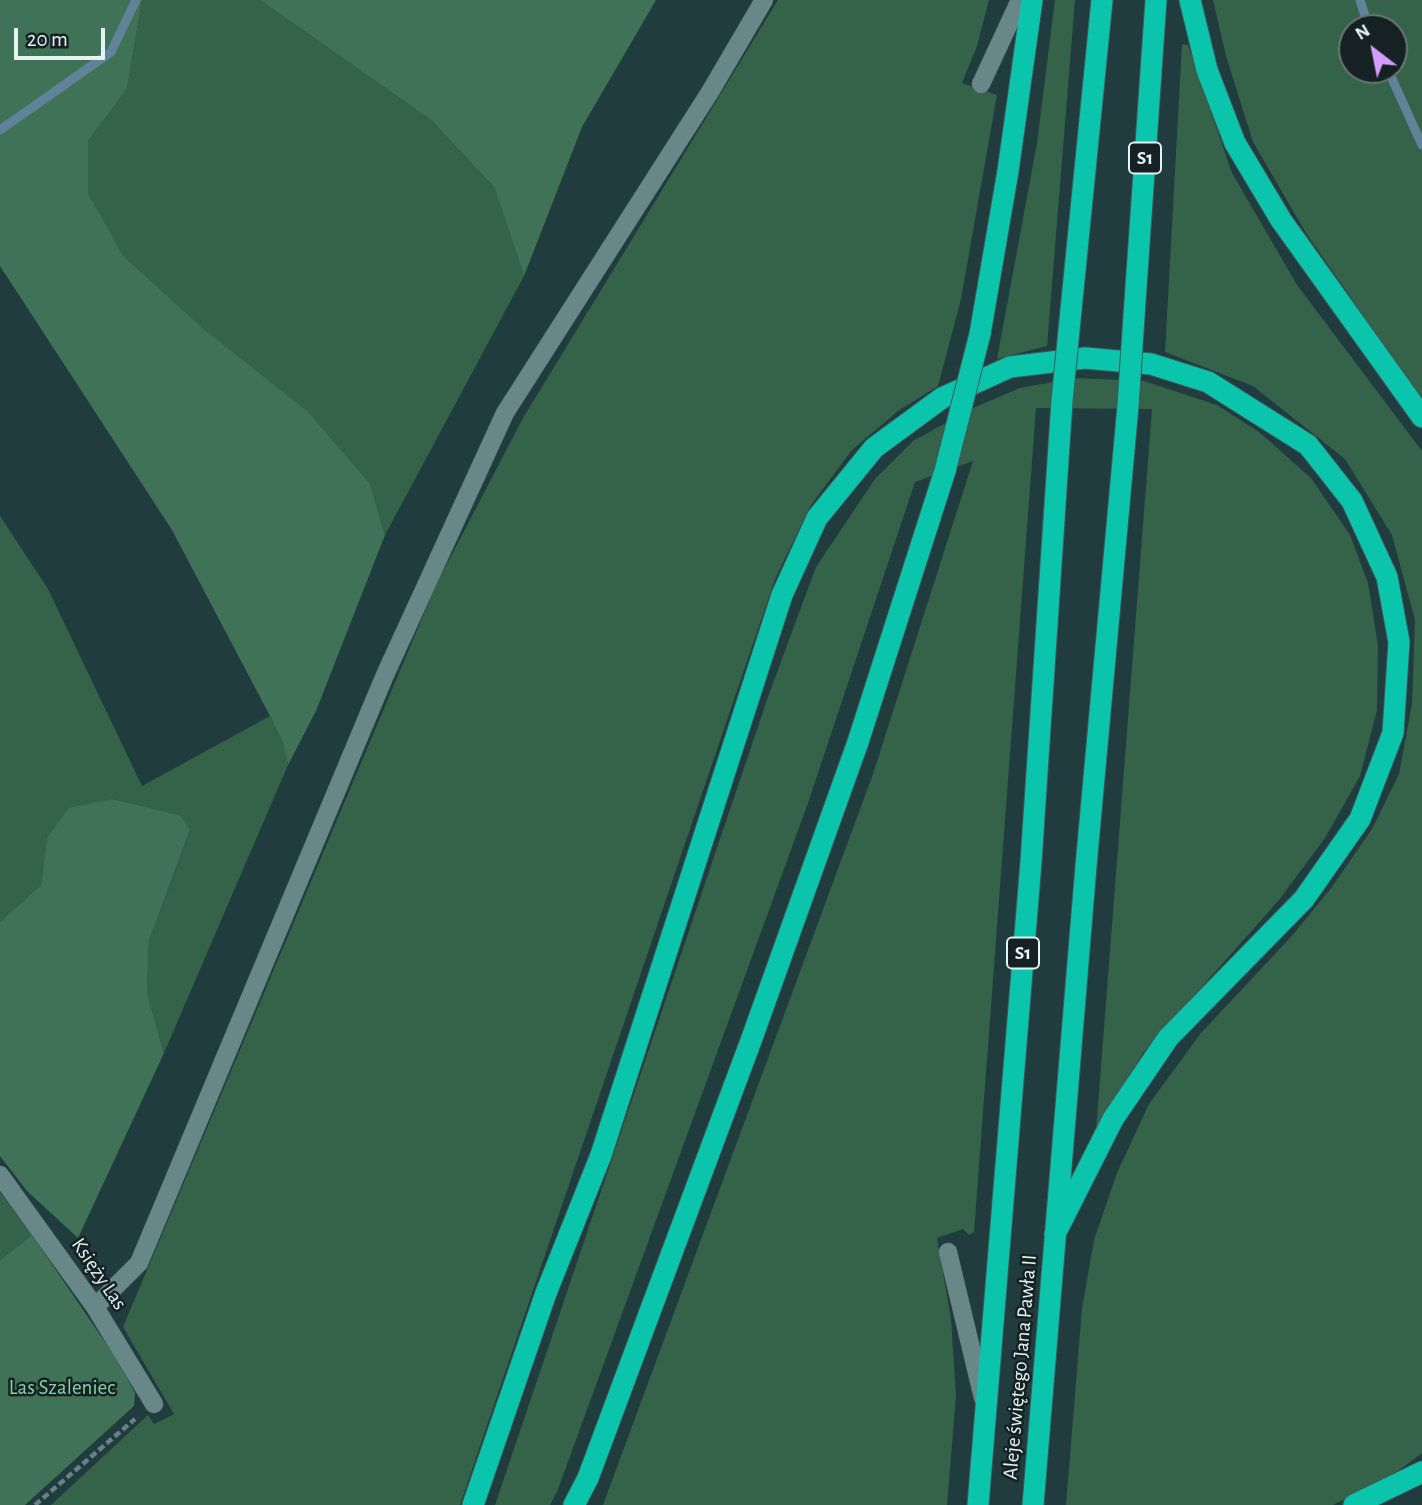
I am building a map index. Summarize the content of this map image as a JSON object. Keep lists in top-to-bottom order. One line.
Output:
{"streets":{"highway":["S1","Aleje świętego Jana Pawła II"],"street":["Księży Las"]},"crossings":[["S1","Aleje świętego Jana Pawła II"]],"parks":["Las Szaleniec"],"scale_bar":"20 m","north":"top left"}
